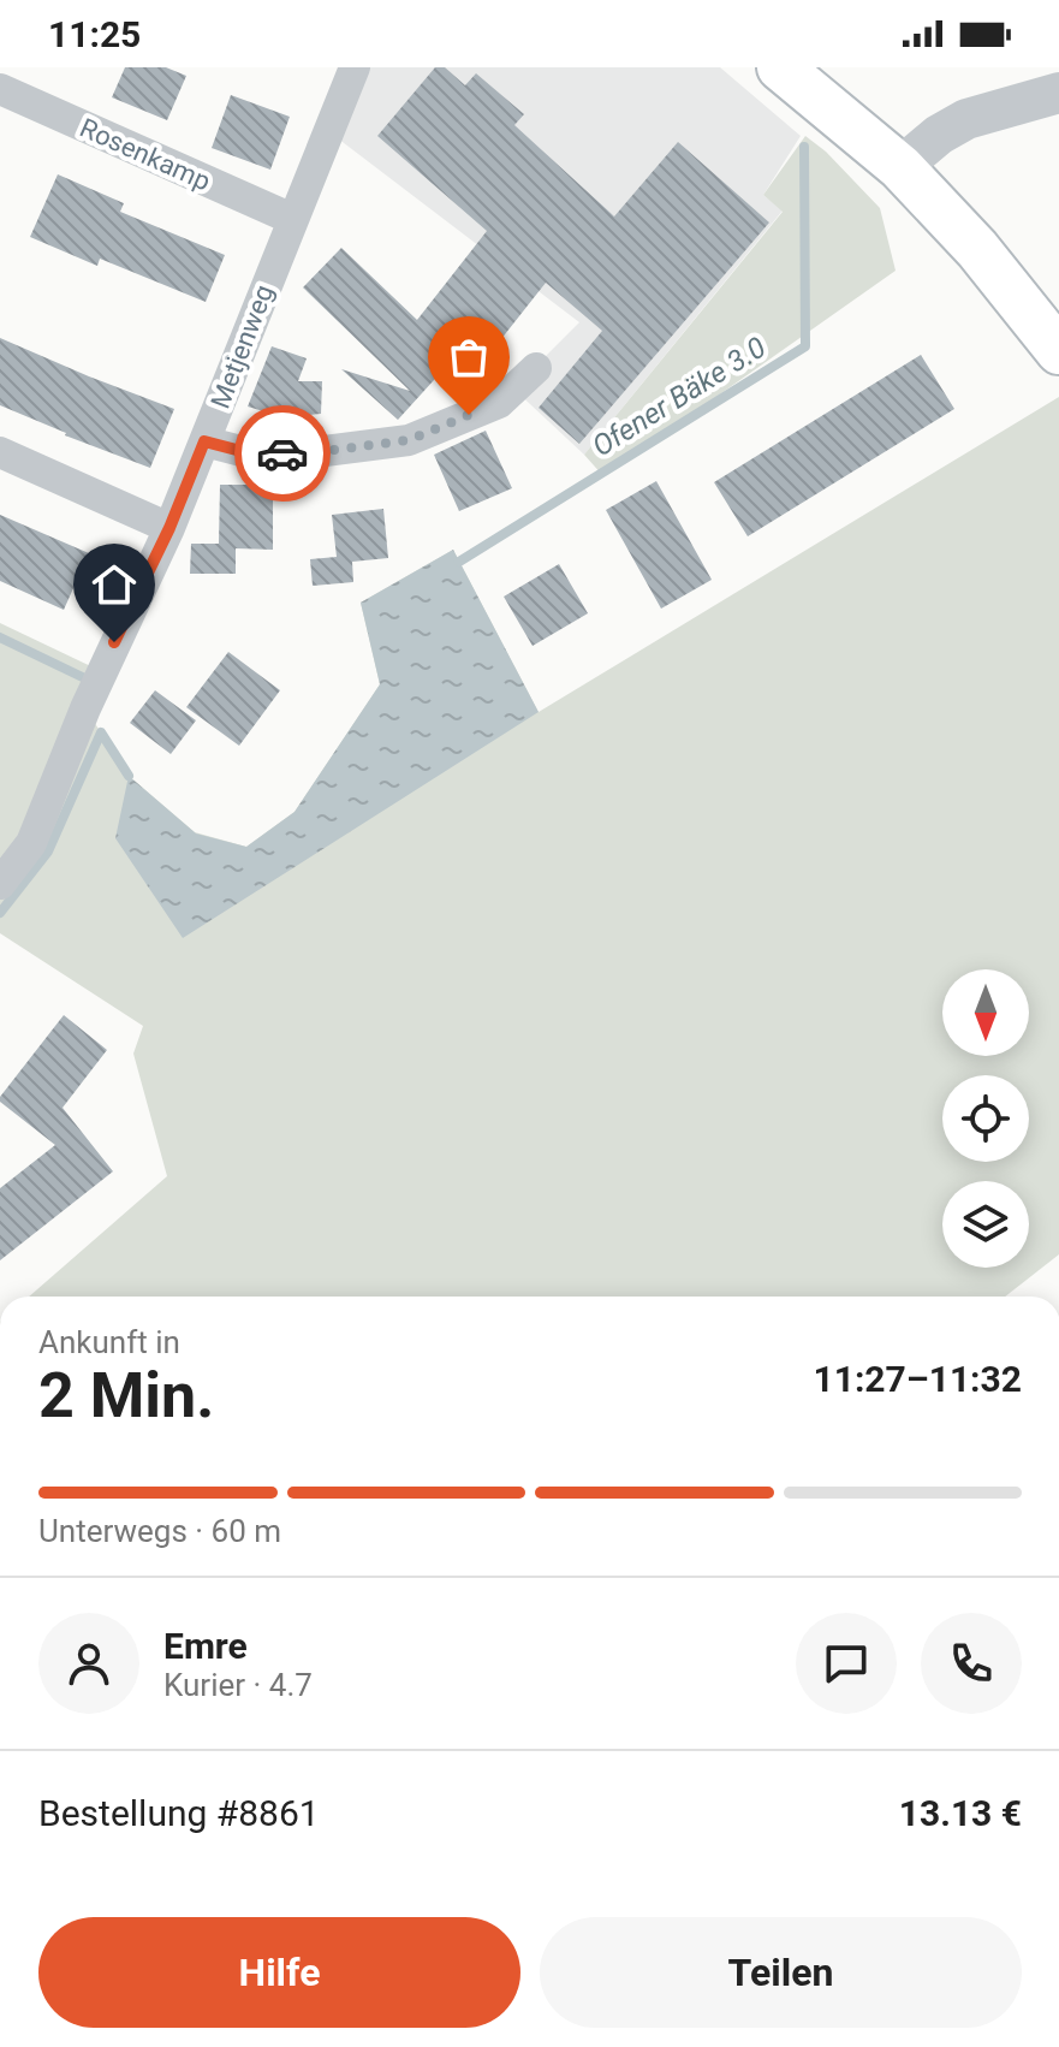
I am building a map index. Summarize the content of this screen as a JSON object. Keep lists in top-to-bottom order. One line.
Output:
{"streets":{"street":["Rosenkamp","Metjenweg"]},"crossings":[["Rosenkamp","Metjenweg"]],"water":["Ofener Bäke 3.0"],"north":"bottom","page":{"status":"11:25","heading":["2 Min.","Ankunft in","11:27–11:32"],"panel":["Emre","Kurier · 4.7","Bestellung #8861","13.13 €"],"bar":"Unterwegs · 60 m","buttons":["Hilfe","Teilen"]}}
